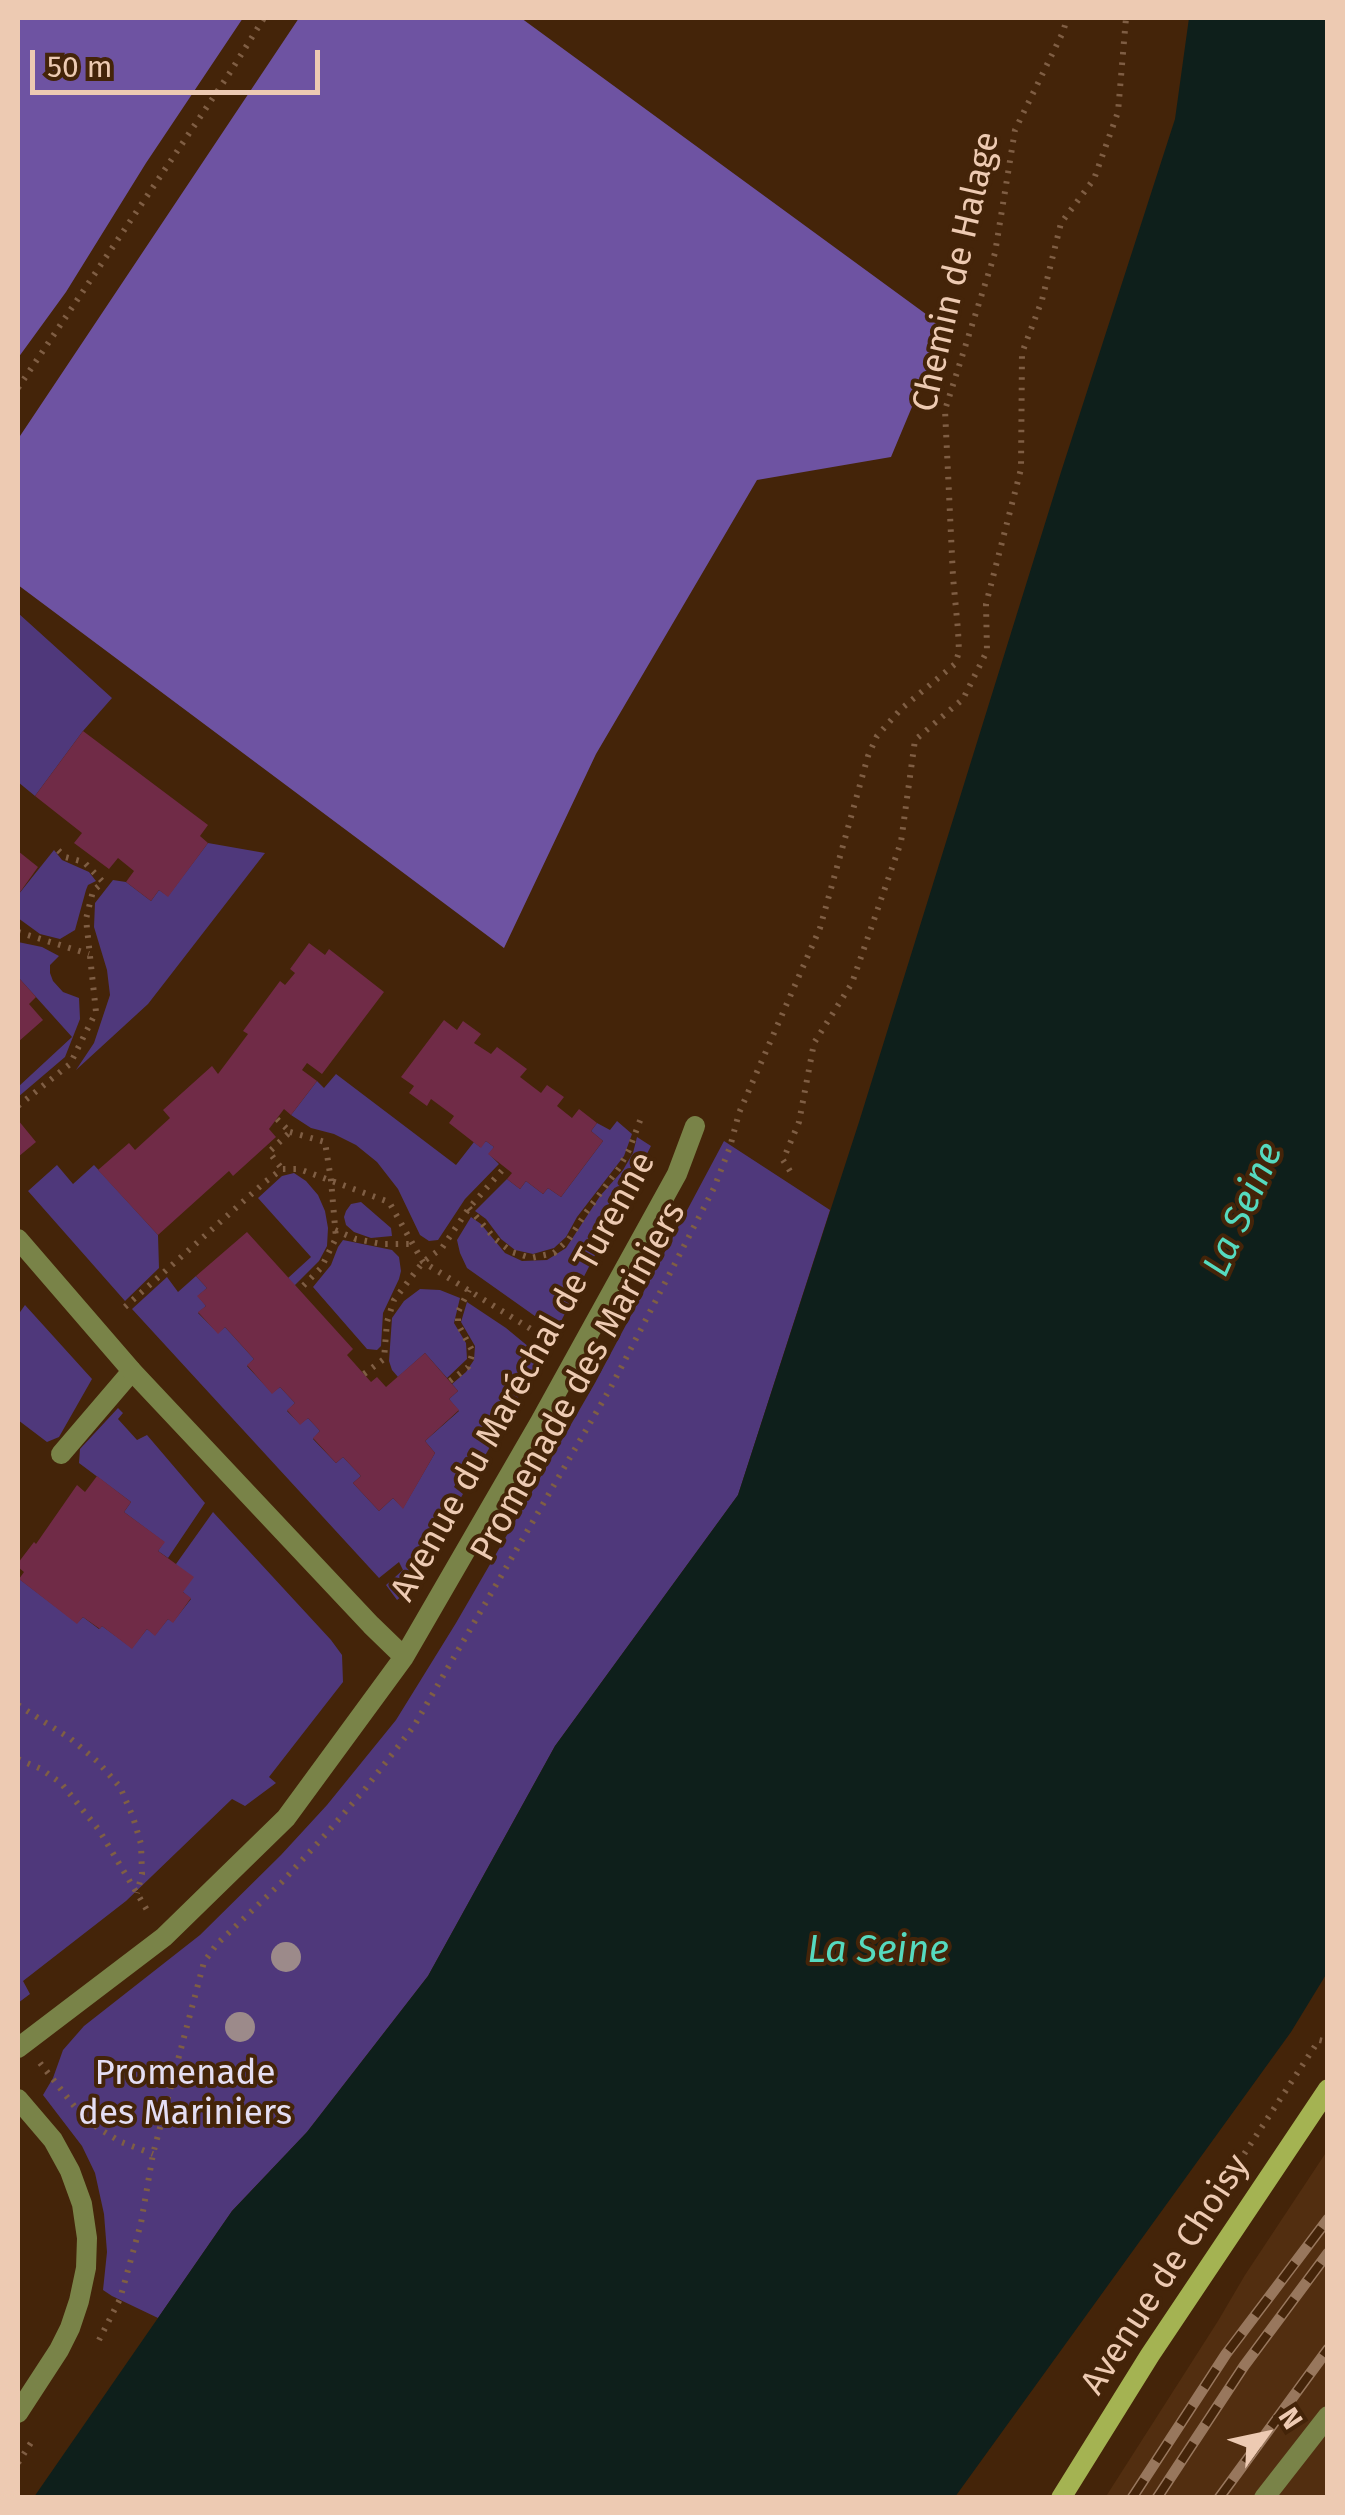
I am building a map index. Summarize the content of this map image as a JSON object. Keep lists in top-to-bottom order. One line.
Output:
{"streets":{"main road":["Avenue de Choisy"],"street":["Avenue du Maréchal de Turenne"],"path":["Chemin de Halage","Promenade des Mariniers"]},"crossings":[["Chemin de Halage","Promenade des Mariniers"]],"water":["La Seine"],"parks":["Promenade des Mariniers"],"scale_bar":"50 m","north":"top right"}
